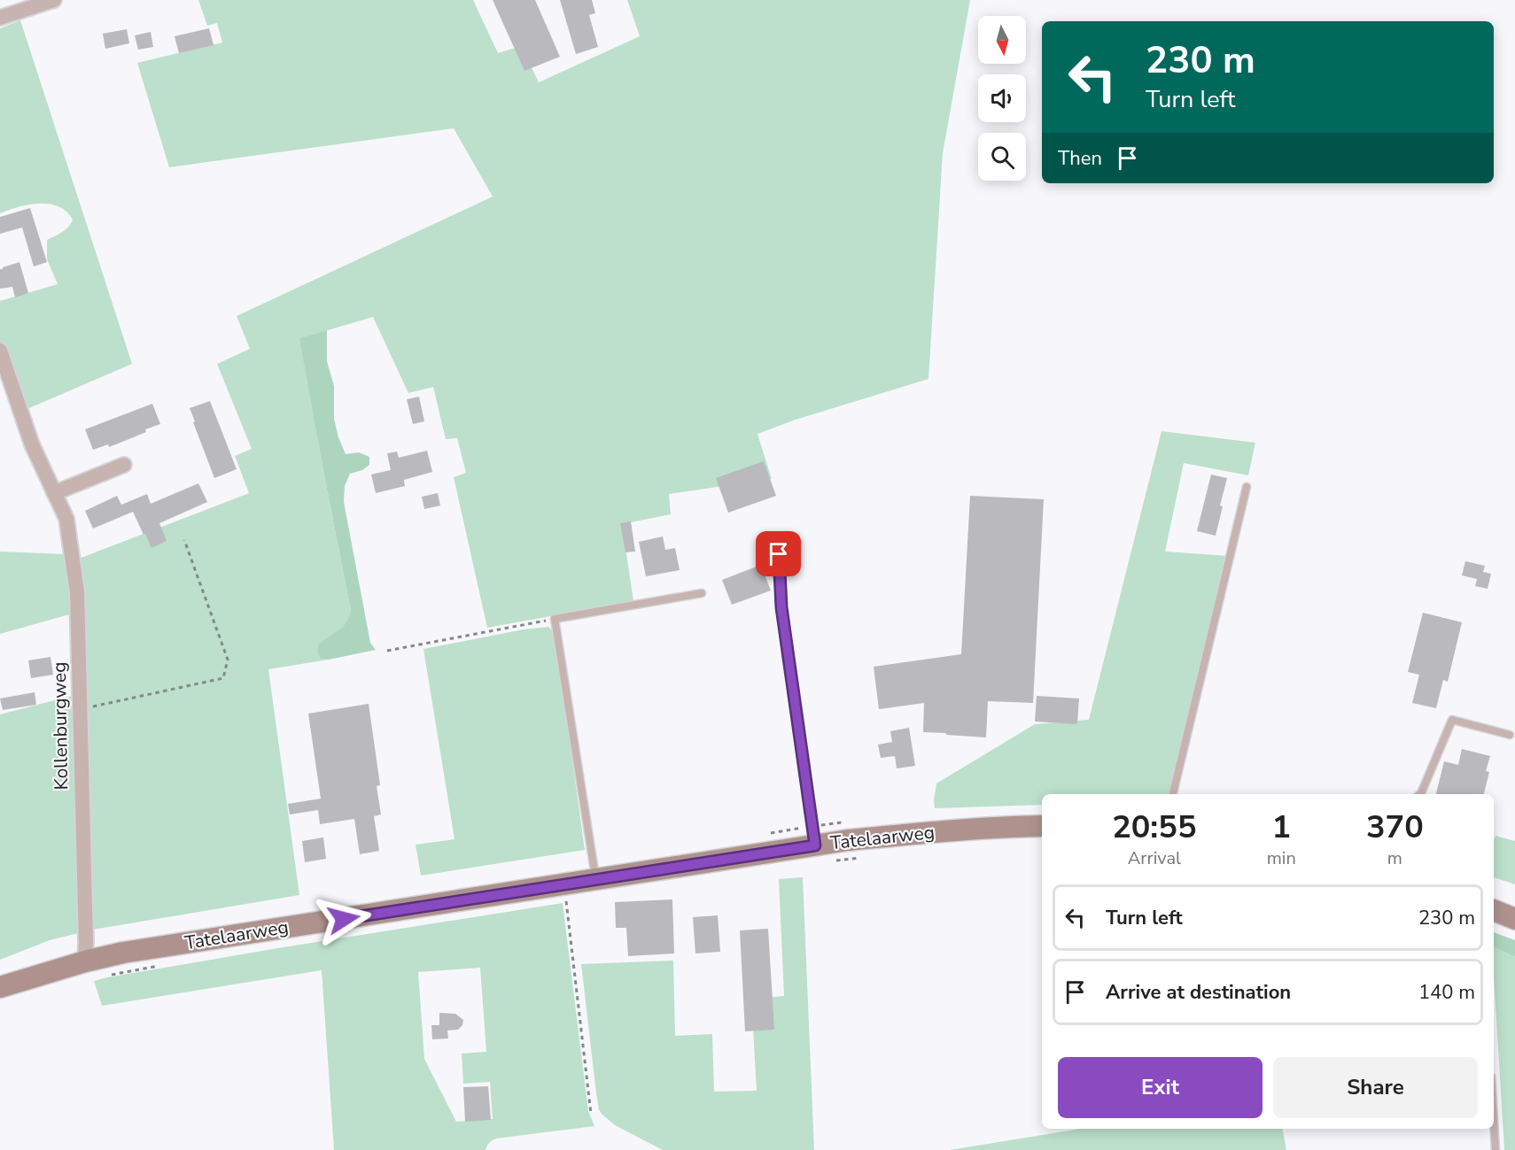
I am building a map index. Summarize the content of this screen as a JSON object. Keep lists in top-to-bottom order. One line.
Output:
{"streets":{"main road":["Tatelaarweg"],"street":["Kollenburgweg"]},"crossings":[["Kollenburgweg","Tatelaarweg"]],"north":"bottom","page":{"turn":["230 m","Turn left"],"then":"Then","eta":["20:55","Arrival","1","min","370","m"],"list":[{"name":"Turn left","value":"230 m"},{"name":"Arrive at destination","value":"140 m"}],"buttons":["Exit","Share"]}}
